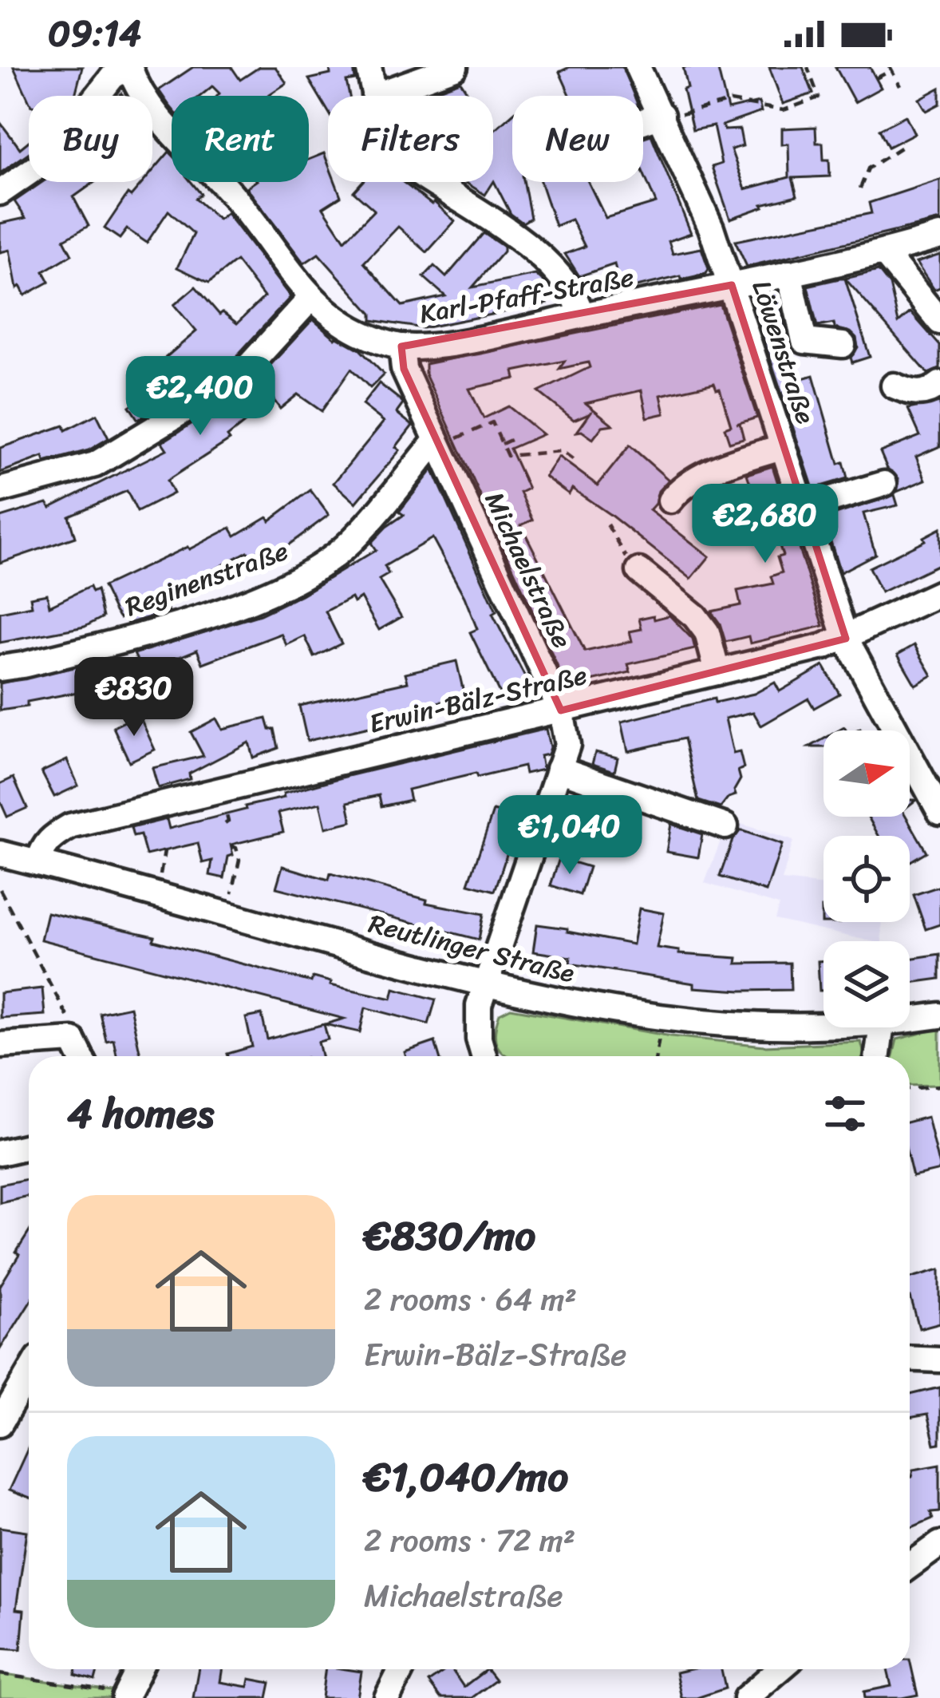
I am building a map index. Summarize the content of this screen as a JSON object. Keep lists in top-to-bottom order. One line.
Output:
{"streets":{"street":["Karl-Pfaff-Straße","Löwenstraße","Michaelstraße","Reginenstraße","Erwin-Bälz-Straße","Reutlinger Straße"]},"crossings":[["Karl-Pfaff-Straße","Löwenstraße"],["Karl-Pfaff-Straße","Michaelstraße"],["Löwenstraße","Erwin-Bälz-Straße"],["Michaelstraße","Reginenstraße"],["Michaelstraße","Erwin-Bälz-Straße"],["Michaelstraße","Reutlinger Straße"],["Erwin-Bälz-Straße","Reutlinger Straße"]],"north":"right","page":{"status":"09:14","chip":["Buy","Rent","Filters","New"],"price":["€2,400","€2,680","€830","€1,040"],"heading":"4 homes","list":[{"name":"€830/mo","note":"2 rooms · 64 m² · Erwin-Bälz-Straße"},{"name":"€1,040/mo","note":"2 rooms · 72 m² · Michaelstraße"}]}}
